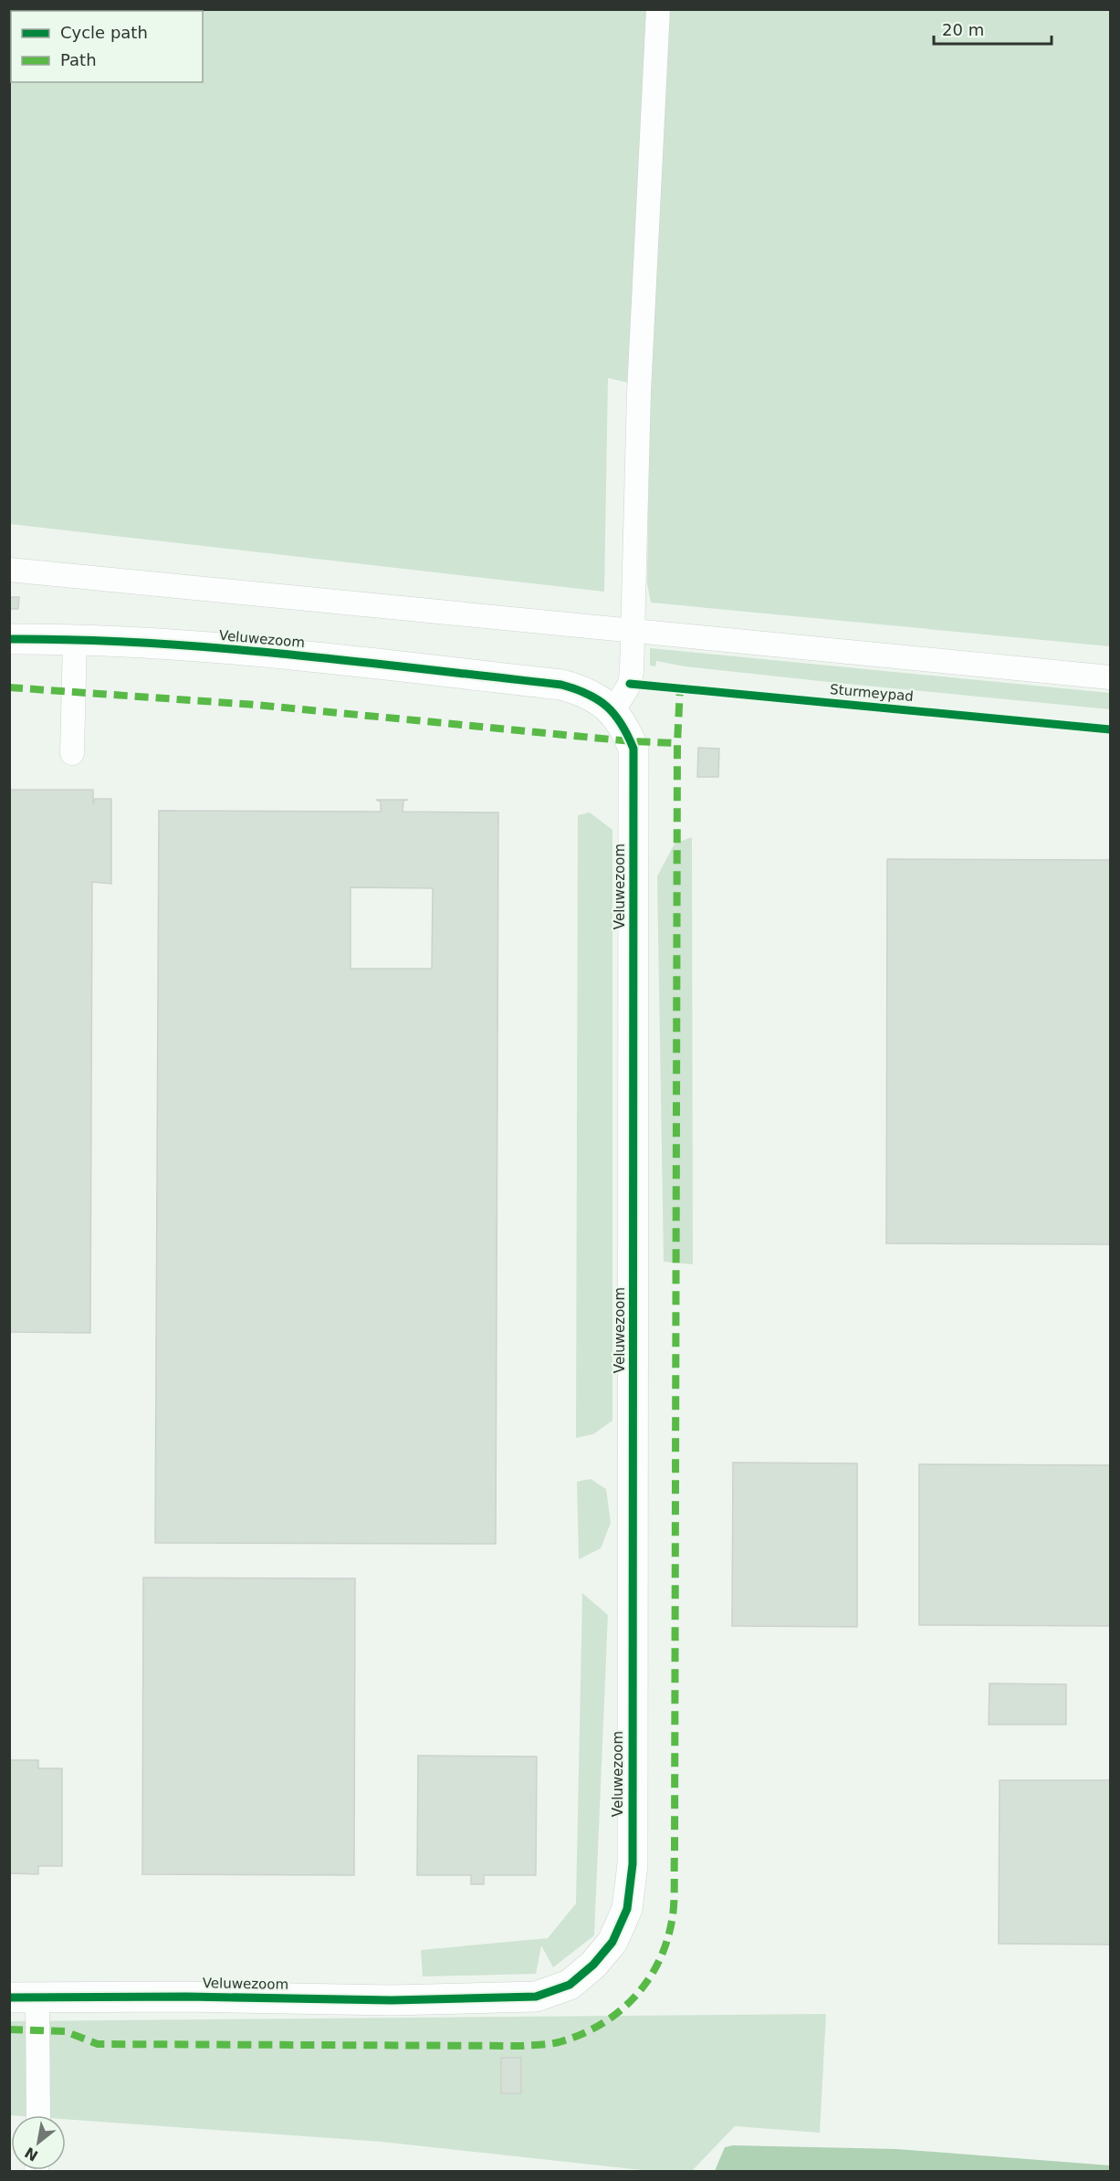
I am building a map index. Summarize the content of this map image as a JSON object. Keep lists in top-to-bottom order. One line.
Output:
{"streets":{"street":["Veluwezoom"],"cycle path":["Sturmeypad"]},"legend":["Cycle path","Path"],"scale_bar":"20 m","north":"bottom left"}
